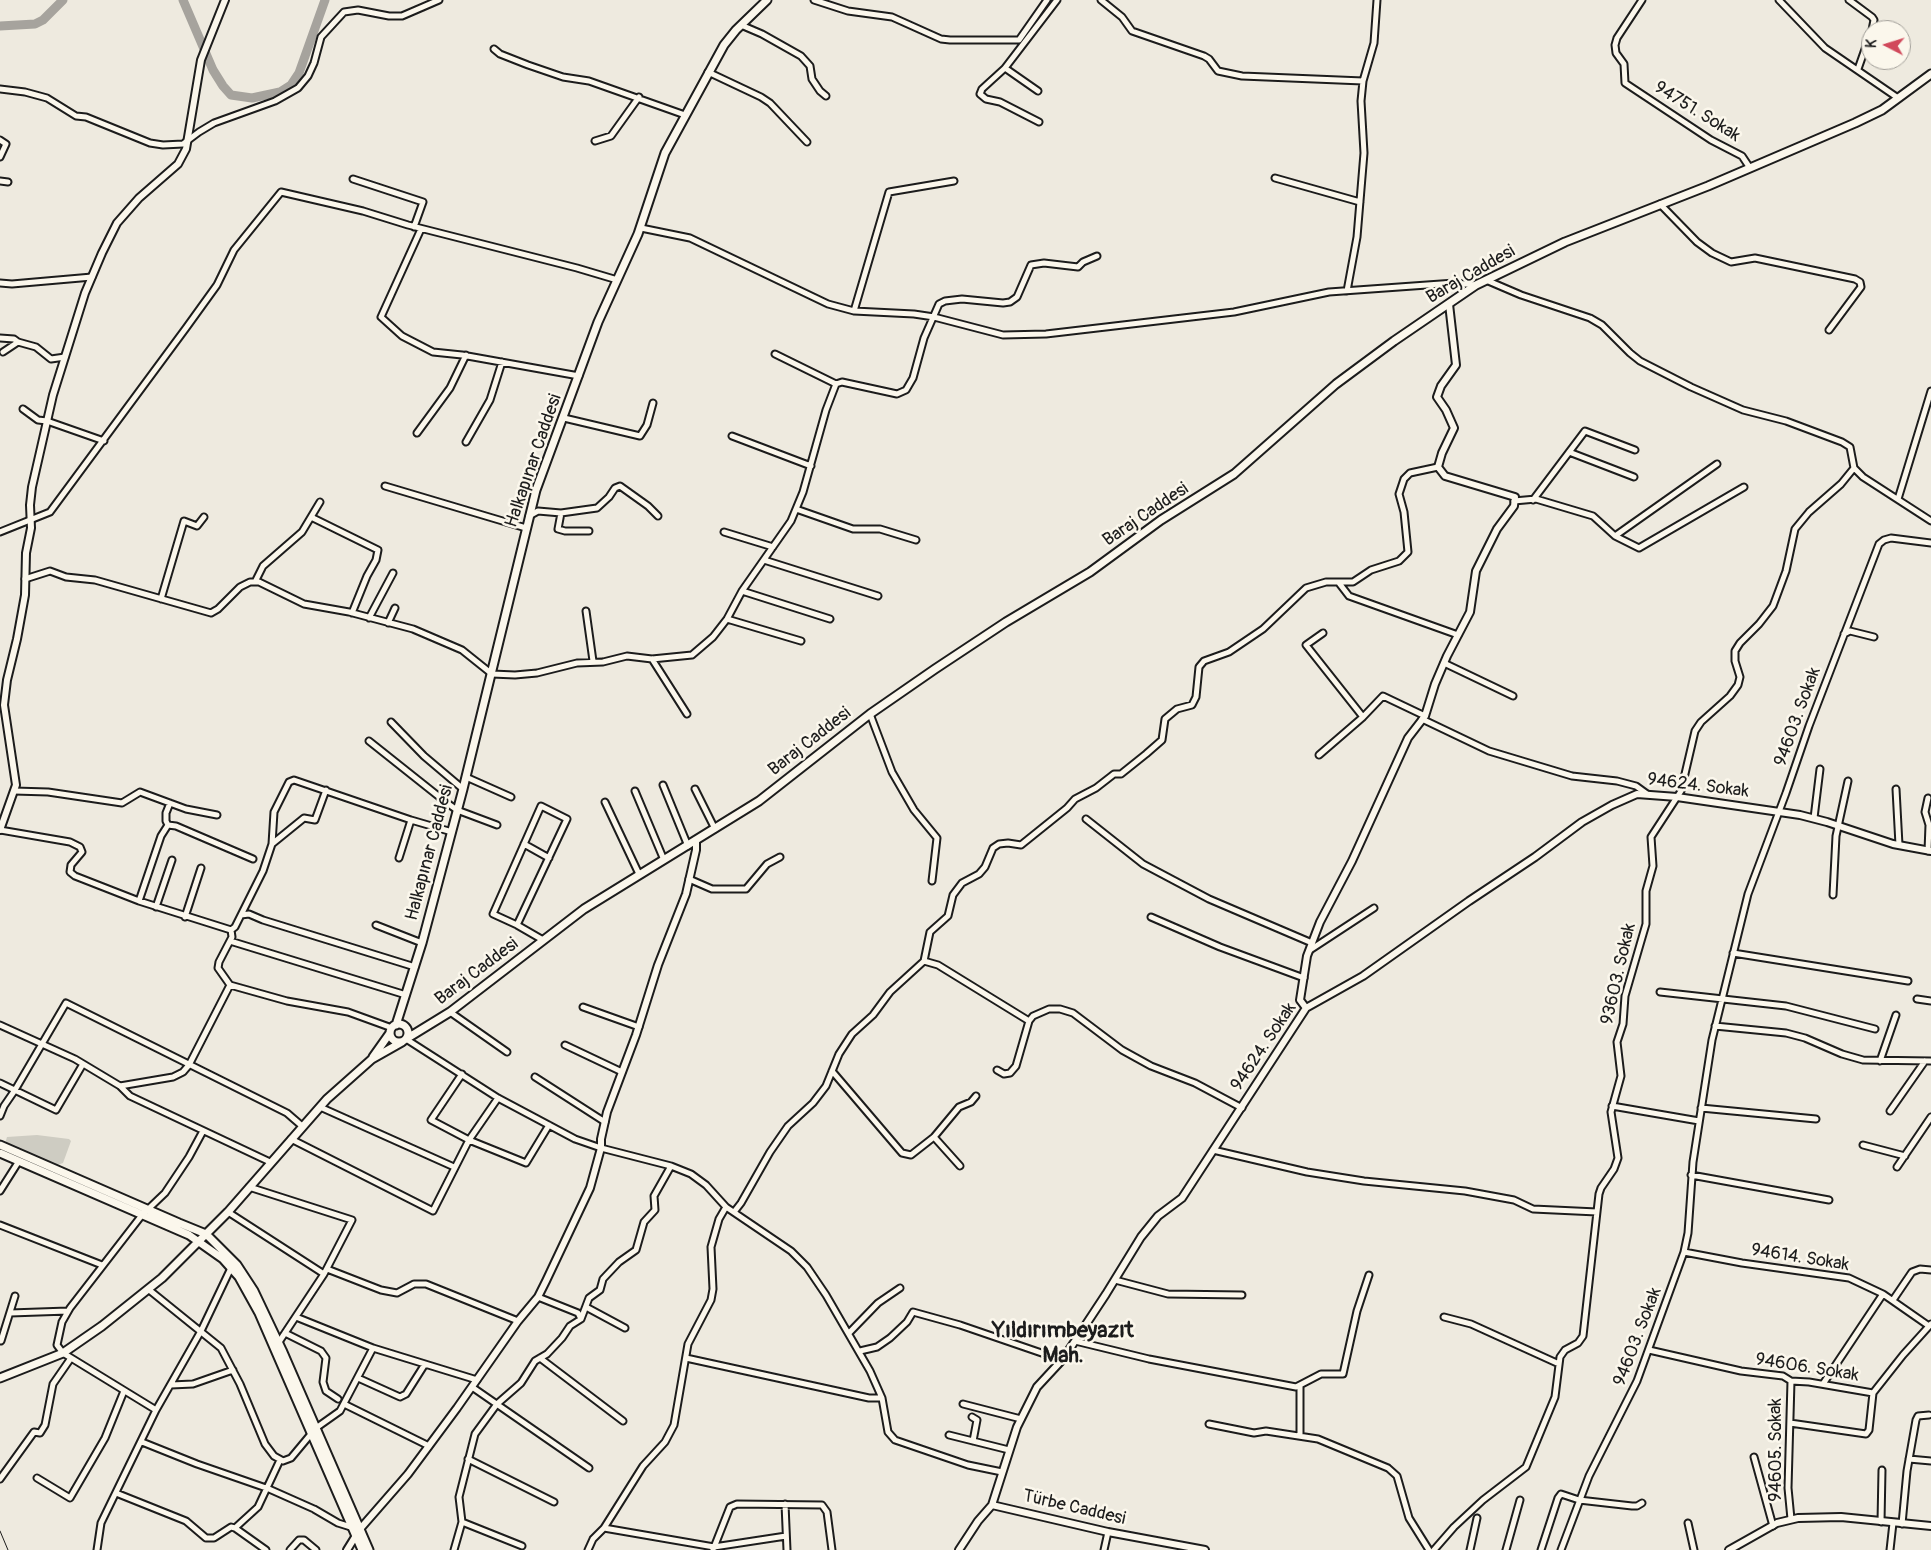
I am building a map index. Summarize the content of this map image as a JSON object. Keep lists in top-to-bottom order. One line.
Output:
{"streets":{"main road":["Baraj Caddesi","Halkapınar Caddesi"],"street":["94751. Sokak","94603. Sokak","94624. Sokak","93603. Sokak","94614. Sokak","94606. Sokak","94605. Sokak","Türbe Caddesi"]},"crossings":[["94751. Sokak","Baraj Caddesi"],["Baraj Caddesi","Halkapınar Caddesi"],["94603. Sokak","94624. Sokak"],["94603. Sokak","94614. Sokak"],["94603. Sokak","94606. Sokak"],["94624. Sokak","93603. Sokak"],["94624. Sokak","Türbe Caddesi"],["94614. Sokak","94606. Sokak"],["94606. Sokak","94605. Sokak"]],"districts":["Yıldırımbeyazıt Mah."],"north":"left"}
